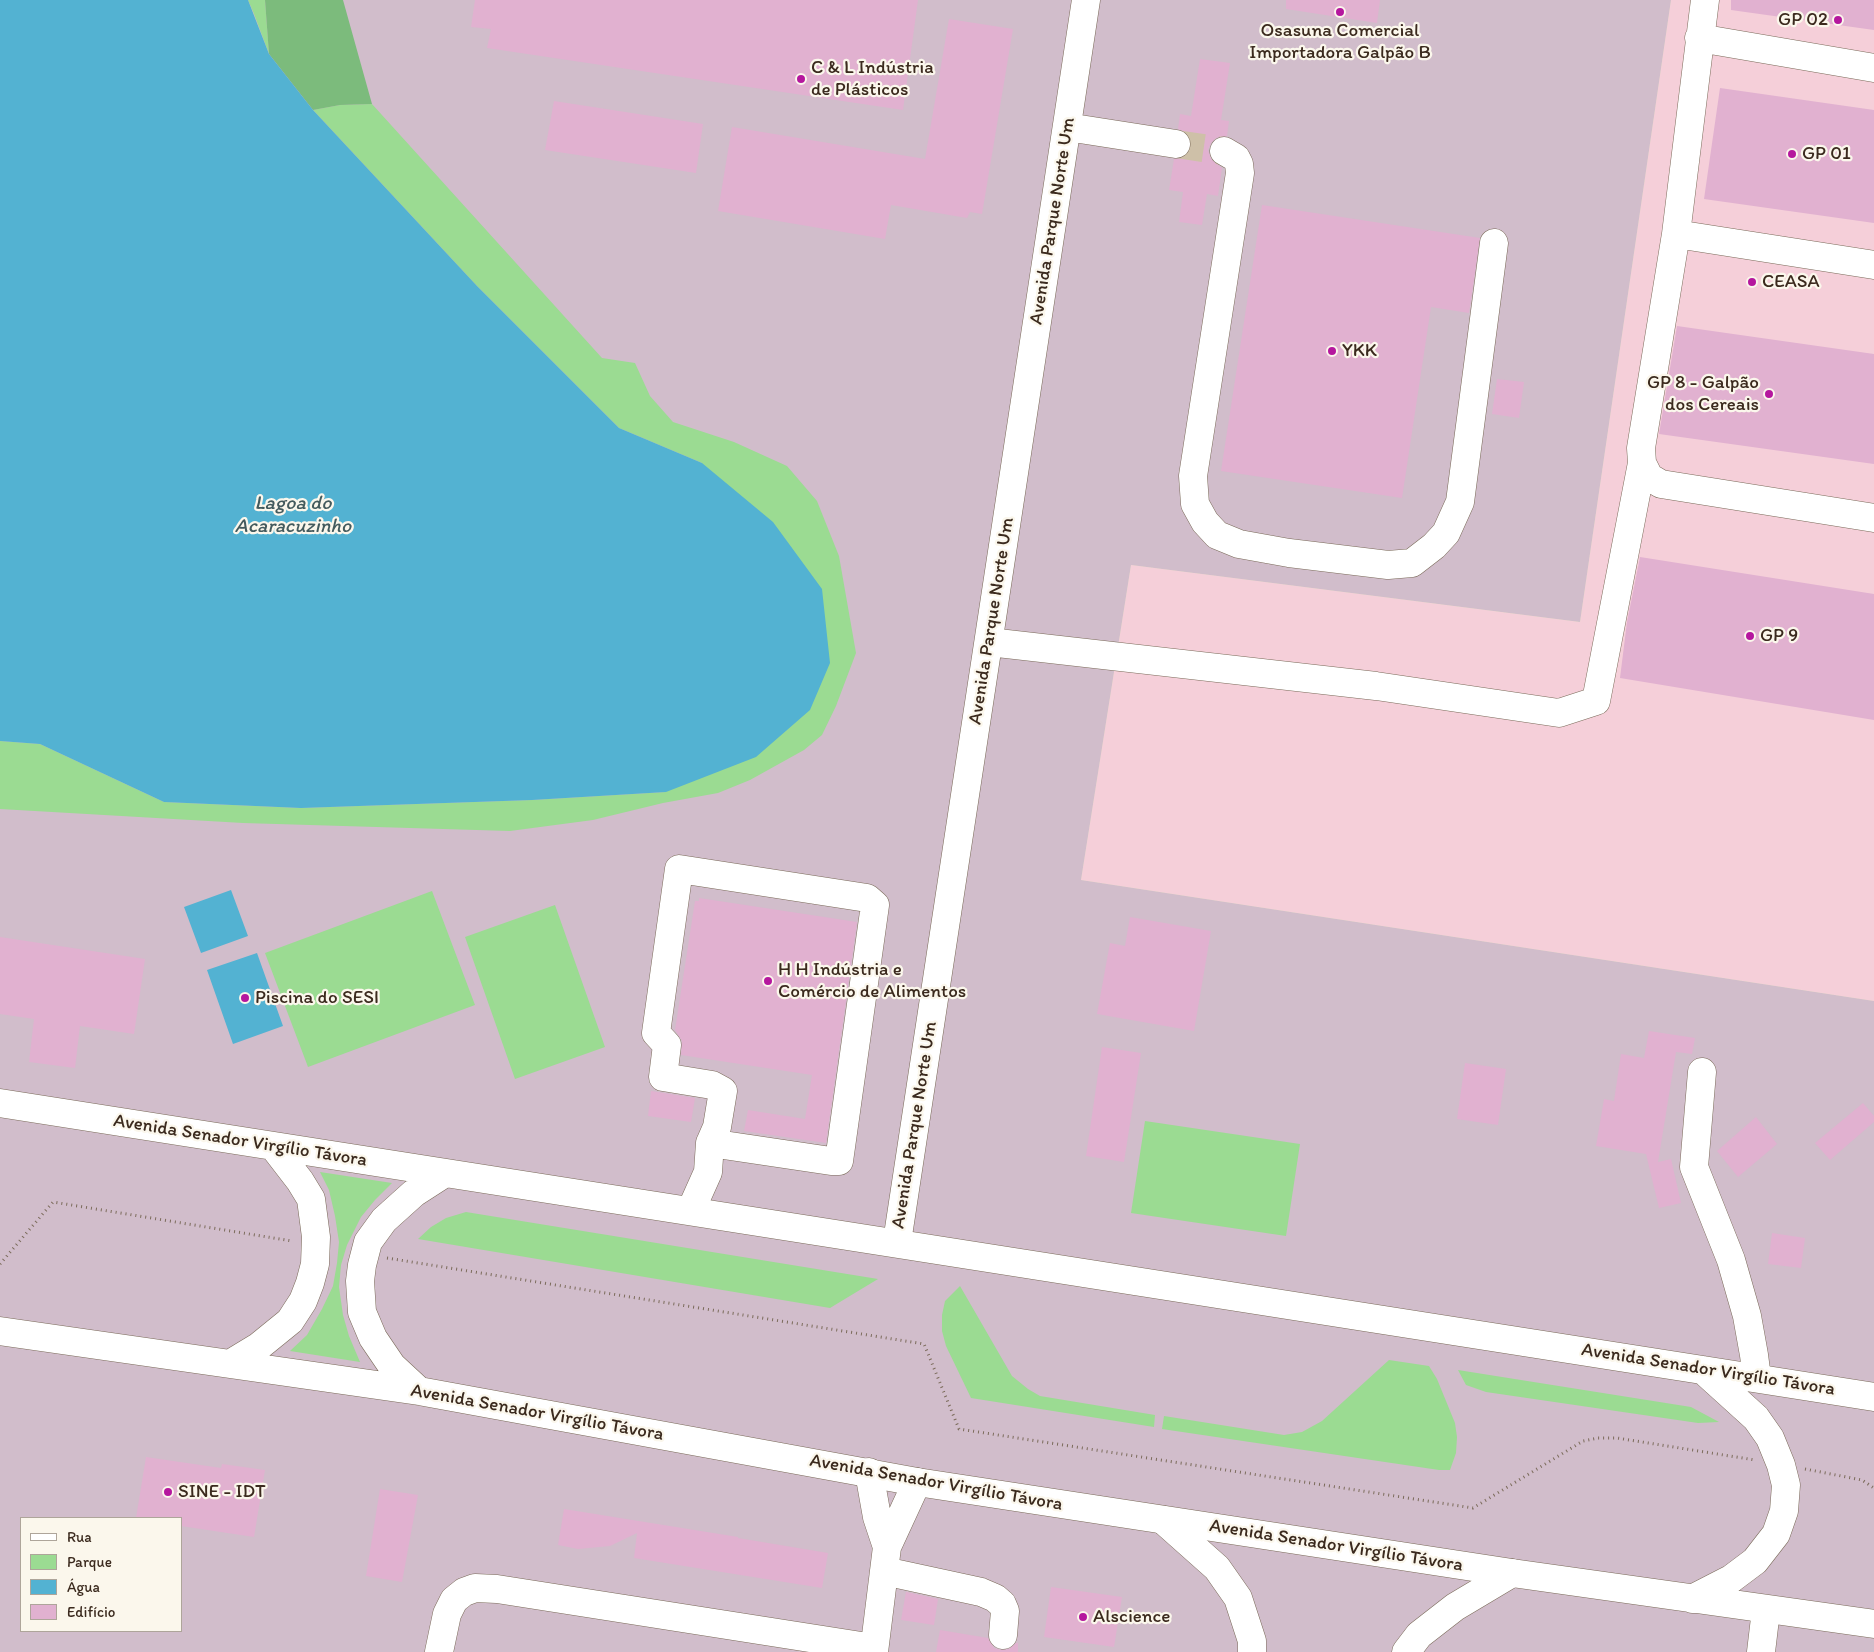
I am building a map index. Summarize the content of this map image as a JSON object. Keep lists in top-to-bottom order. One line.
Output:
{"streets":{"main road":["Avenida Parque Norte Um","Avenida Senador Virgílio Távora"]},"crossings":[["Avenida Parque Norte Um","Avenida Senador Virgílio Távora"]],"water":["Lagoa do Acaracuzinho"],"places":["Osasuna Comercial Importadora Galpão B","GP 02","C & L Indústria de Plásticos","GP 01","CEASA","YKK","GP 8 - Galpão dos Cereais","GP 9","H H Indústria e Comércio de Alimentos","Piscina do SESI","SINE - IDT","Alscience"],"legend":["Rua","Parque","Água","Edifício"]}
